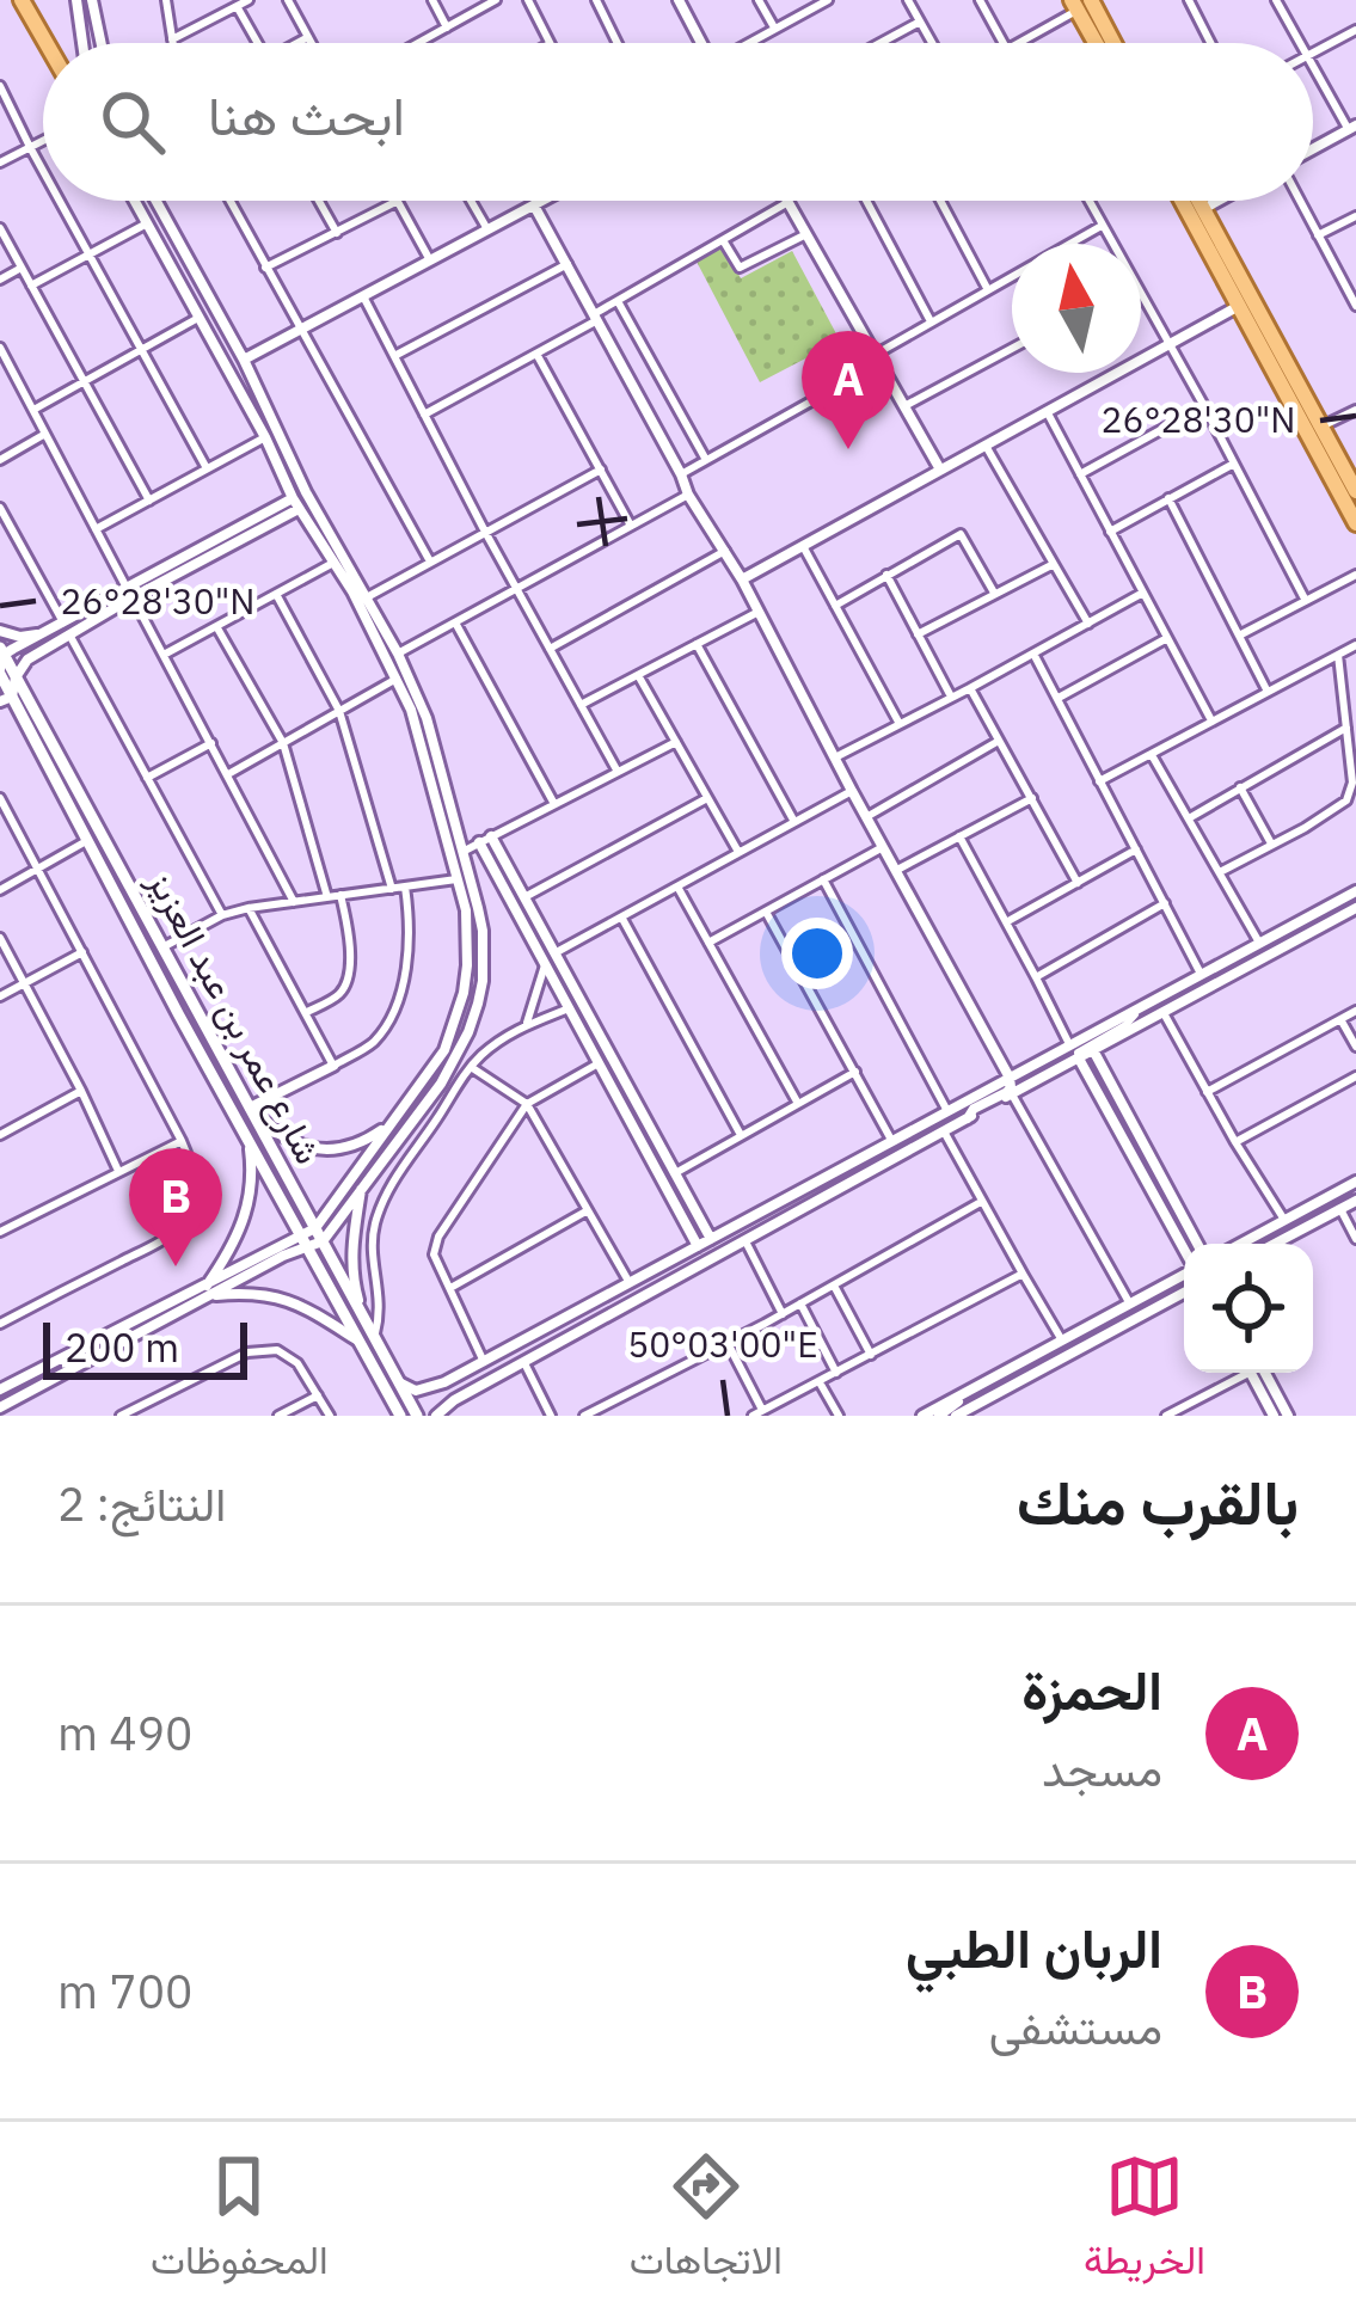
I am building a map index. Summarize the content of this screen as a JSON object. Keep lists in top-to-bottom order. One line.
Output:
{"streets":{"main road":["شارع عمر بن عبد العزيز"]},"scale_bar":"200 m","north":"top","page":{"search":"ابحث هنا","pins":["A","B"],"scale":"200 m","heading":["بالقرب منك","النتائج: 2"],"list":[{"mark":"A","name":"الحمزة","note":"مسجد","value":"490 m"},{"mark":"B","name":"الربان الطبي","note":"مستشفى","value":"700 m"}],"nav":["الخريطة","الاتجاهات","المحفوظات"]},"coordinates":["26°28'30\"N","50°03'00\"E"]}
